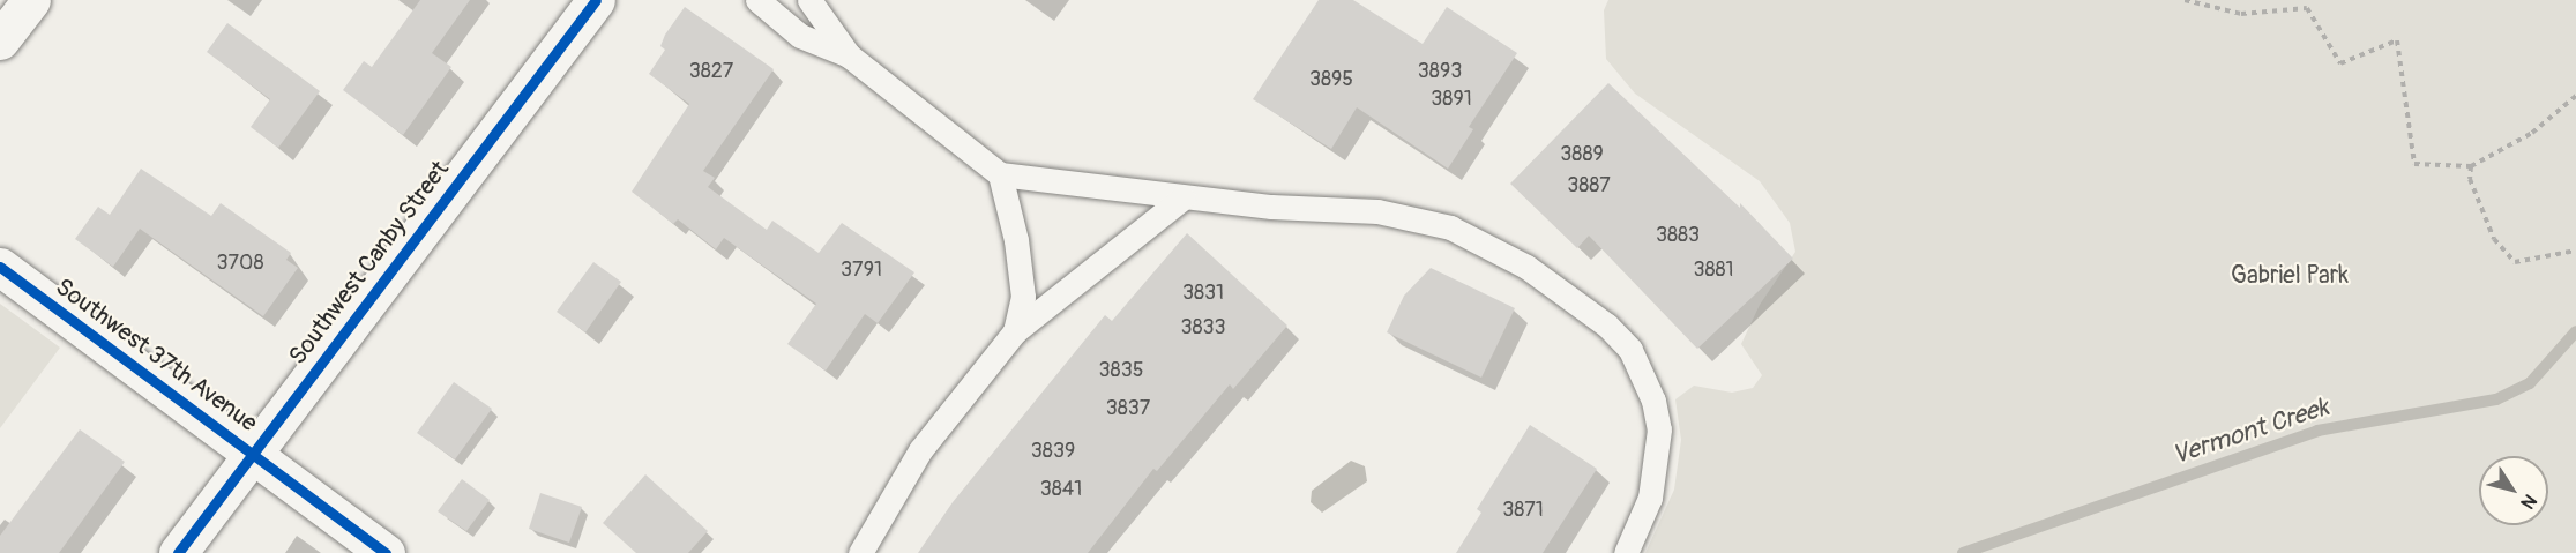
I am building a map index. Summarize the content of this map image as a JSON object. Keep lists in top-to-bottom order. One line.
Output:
{"streets":{"street":["Southwest Canby Street","Southwest 37th Avenue"]},"crossings":[["Southwest Canby Street","Southwest 37th Avenue"]],"water":["Vermont Creek"],"parks":["Gabriel Park"],"house_numbers":["3827","3893","3895","3891","3889","3887","3883","3708","3791","3881","3831","3833","3835","3837","3839","3841","3871"],"north":"bottom right"}
